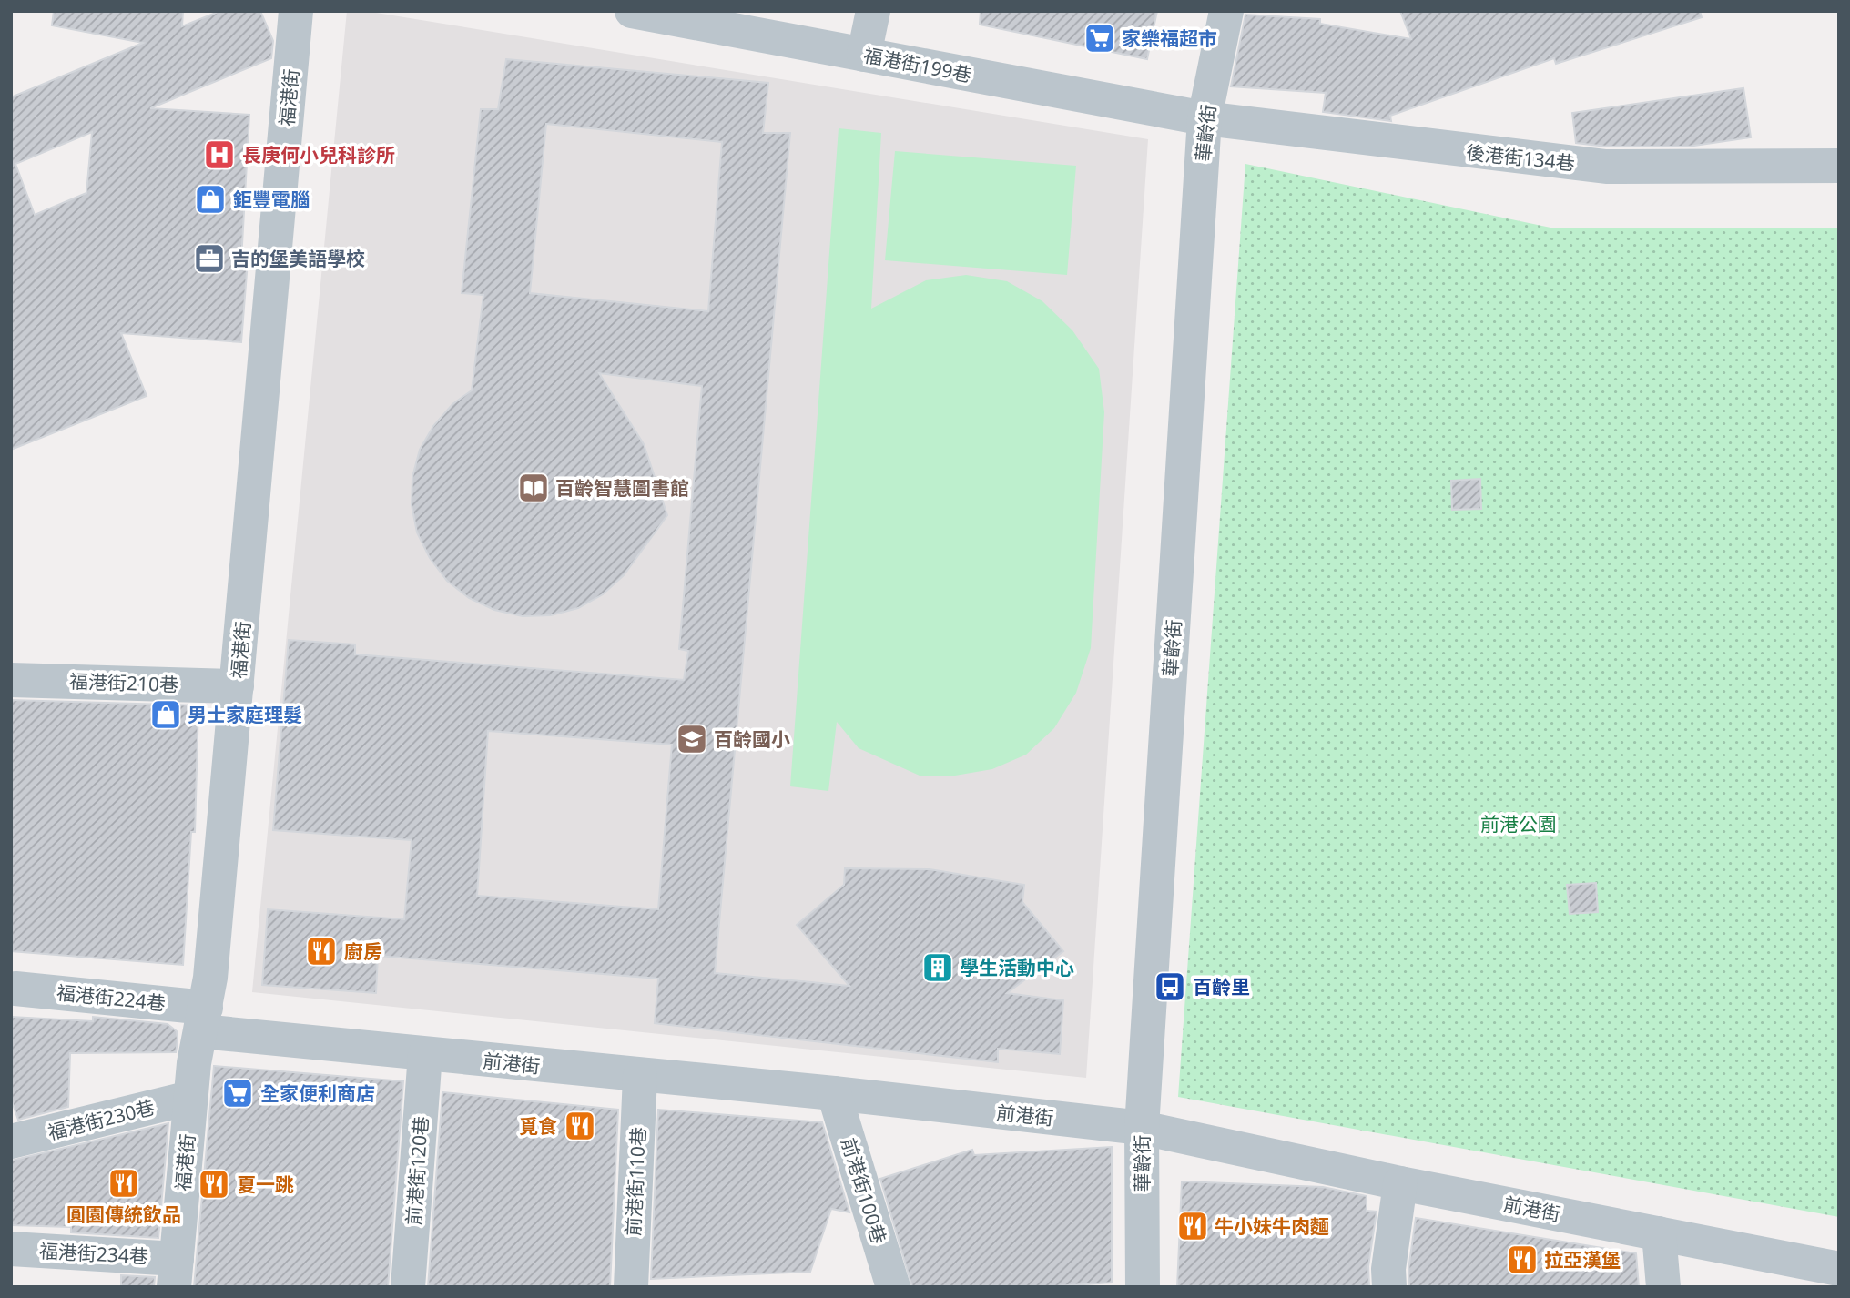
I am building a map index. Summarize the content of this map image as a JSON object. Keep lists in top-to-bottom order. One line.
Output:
{"streets":{"street":["福港街199巷","福港街","華齡街","後港街134巷","福港街210巷","福港街224巷","前港街","福港街230巷","前港街120巷","前港街110巷","前港街100巷","福港街234巷"]},"crossings":[["福港街199巷","華齡街"],["福港街199巷","後港街134巷"],["福港街","福港街210巷"],["福港街","福港街224巷"],["福港街","前港街"],["福港街","福港街230巷"],["福港街","福港街234巷"],["華齡街","後港街134巷"],["華齡街","前港街"],["福港街224巷","前港街"],["前港街","前港街120巷"],["前港街","前港街110巷"],["前港街","前港街100巷"]],"parks":["前港公園"],"places":{"supermarket":["家樂福超市","全家便利商店"],"hospital":["長庚何小兒科診所"],"shop":["鉅豐電腦","男士家庭理髮"],"office":["吉的堡美語學校"],"library":["百齡智慧圖書館"],"school or university":["百齡國小"],"restaurant":["廚房","覓食","圓園傳統飲品","夏一跳","牛小妹牛肉麵","拉亞漢堡"],"building":["學生活動中心"],"bus stop":["百齡里"]}}
